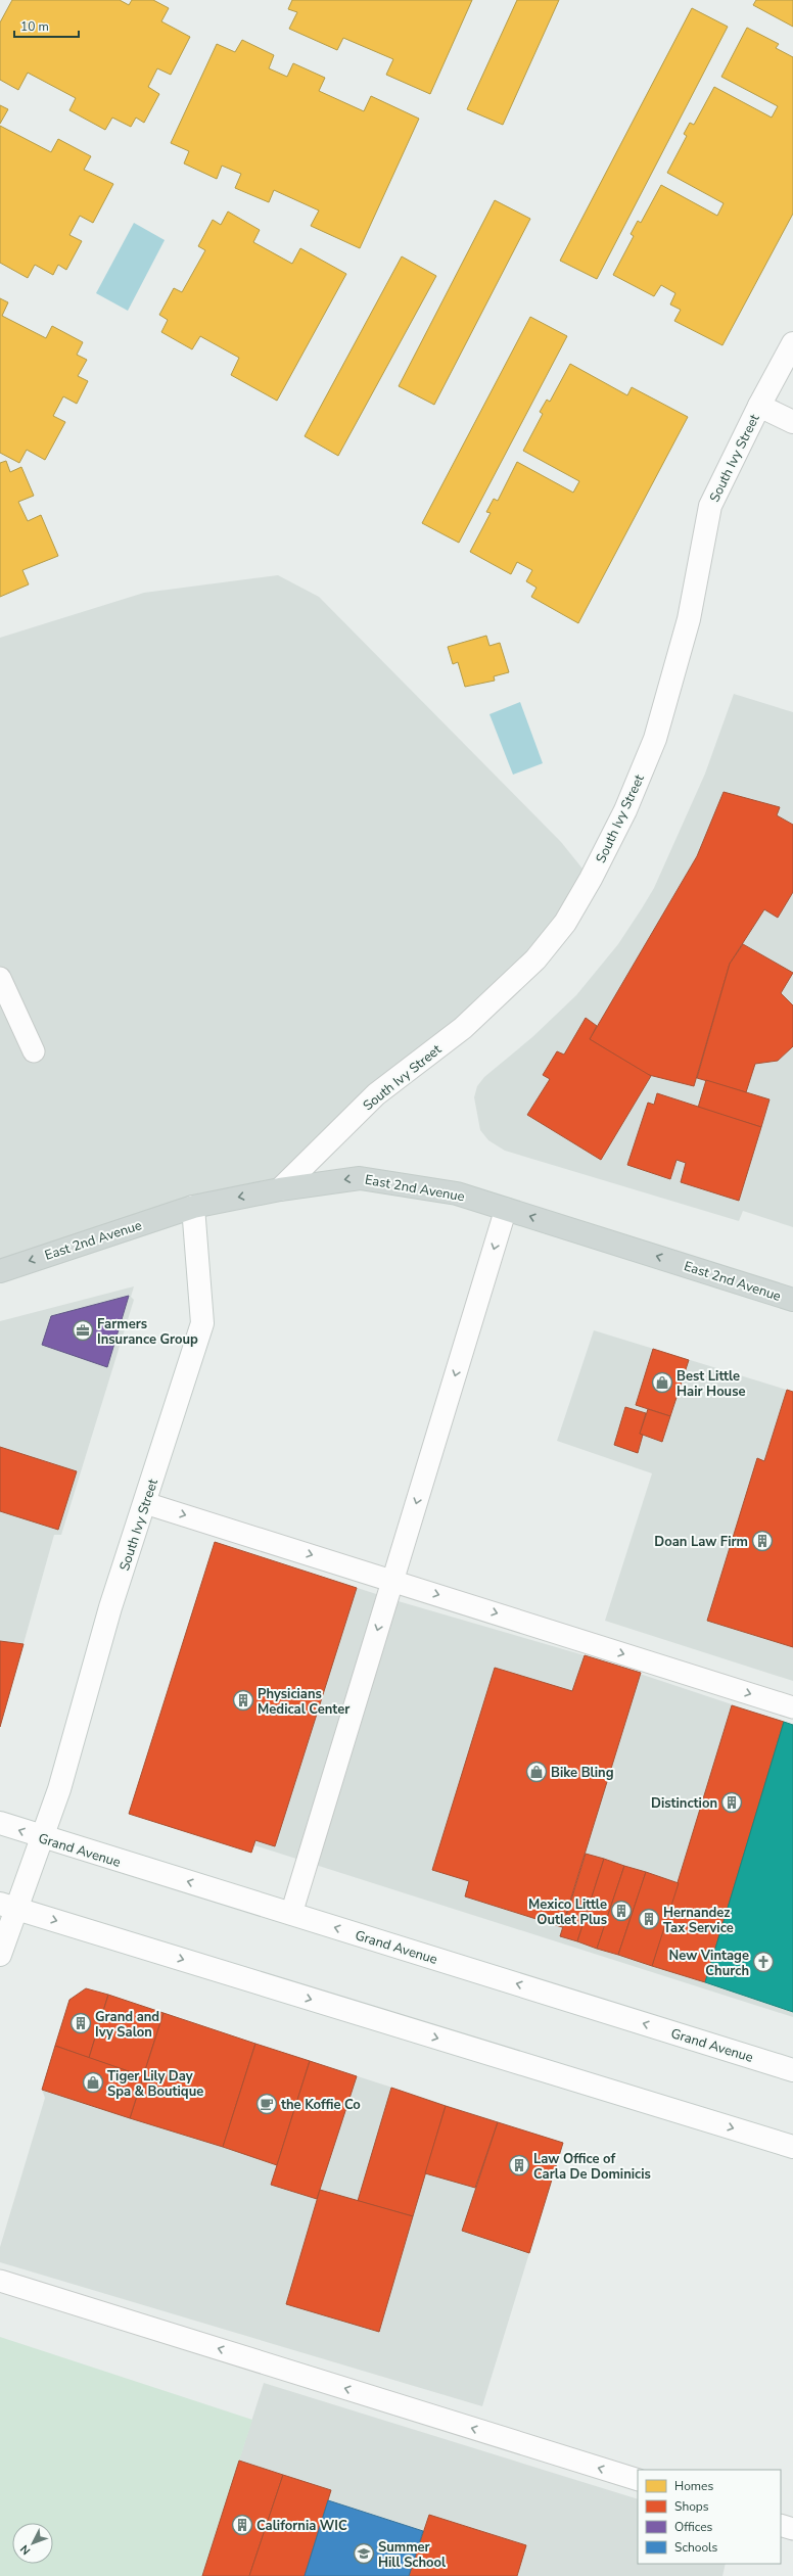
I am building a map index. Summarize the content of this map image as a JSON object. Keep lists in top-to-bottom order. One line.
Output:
{"streets":{"main road":["East 2nd Avenue"],"street":["South Ivy Street","Grand Avenue"]},"crossings":[["South Ivy Street","East 2nd Avenue"],["South Ivy Street","Grand Avenue"]],"one_way":["East 2nd Avenue"],"places":{"office":["Farmers Insurance Group"],"shop":["Best Little Hair House","Bike Bling","Tiger Lily Day Spa & Boutique"],"building":["Doan Law Firm","Physicians Medical Center","Distinction","Mexico Little Outlet Plus","Hernandez Tax Service","Grand and Ivy Salon","Law Office of Carla De Dominicis","California WIC"],"church":["New Vintage Church"],"cafe":["the Koffie Co"],"school or university":["Summer Hill School"]},"legend":["Homes","Shops","Offices","Schools"],"scale_bar":"10 m","north":"bottom left"}
